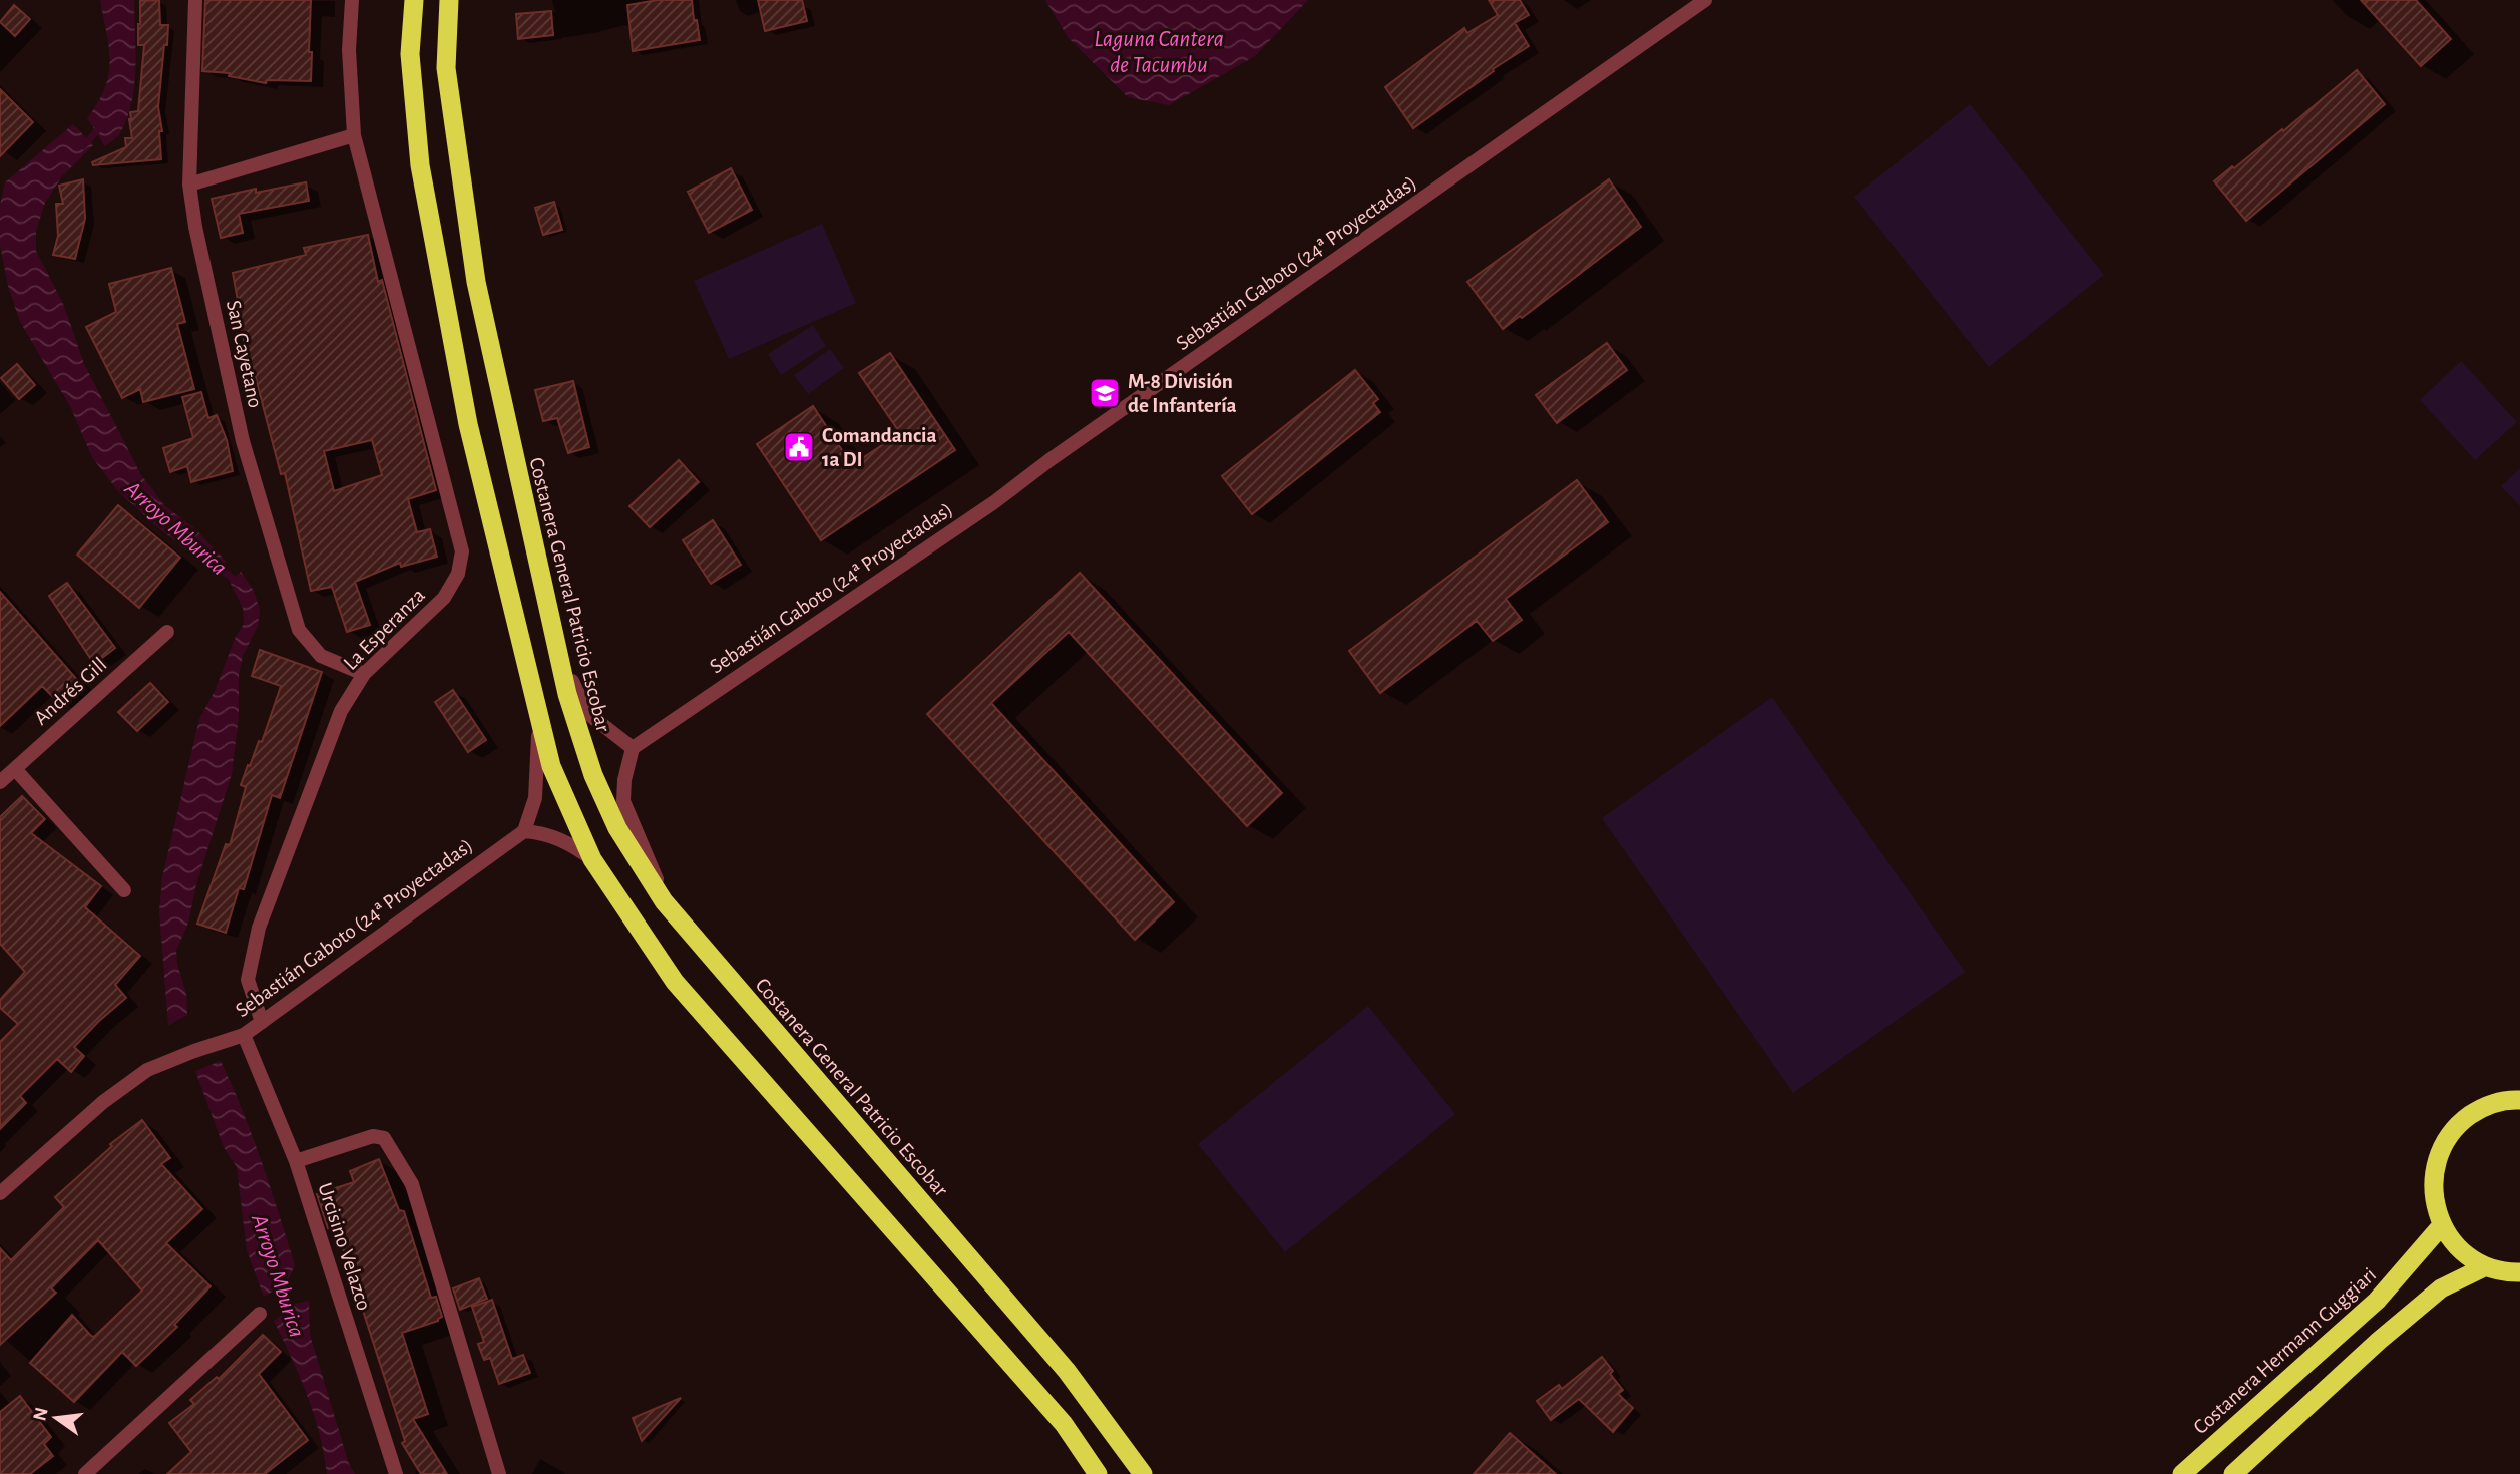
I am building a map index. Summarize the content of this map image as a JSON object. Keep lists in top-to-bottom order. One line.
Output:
{"streets":{"highway":["Costanera General Patricio Escobar","Costanera Hermann Guggiari"],"street":["Sebastián Gaboto (24ª Proyectadas)","San Cayetano","La Esperanza","Andrés Gill","Urcisino Velazco"]},"crossings":[["Sebastián Gaboto (24ª Proyectadas)","La Esperanza"],["Sebastián Gaboto (24ª Proyectadas)","Urcisino Velazco"],["San Cayetano","La Esperanza"]],"water":["Laguna Cantera de Tacumbu","Arroyo Mburica"],"places":{"school or university":["M-8 División de Infantería"],"public building":["Comandancia 1a DI"]},"north":"left"}
